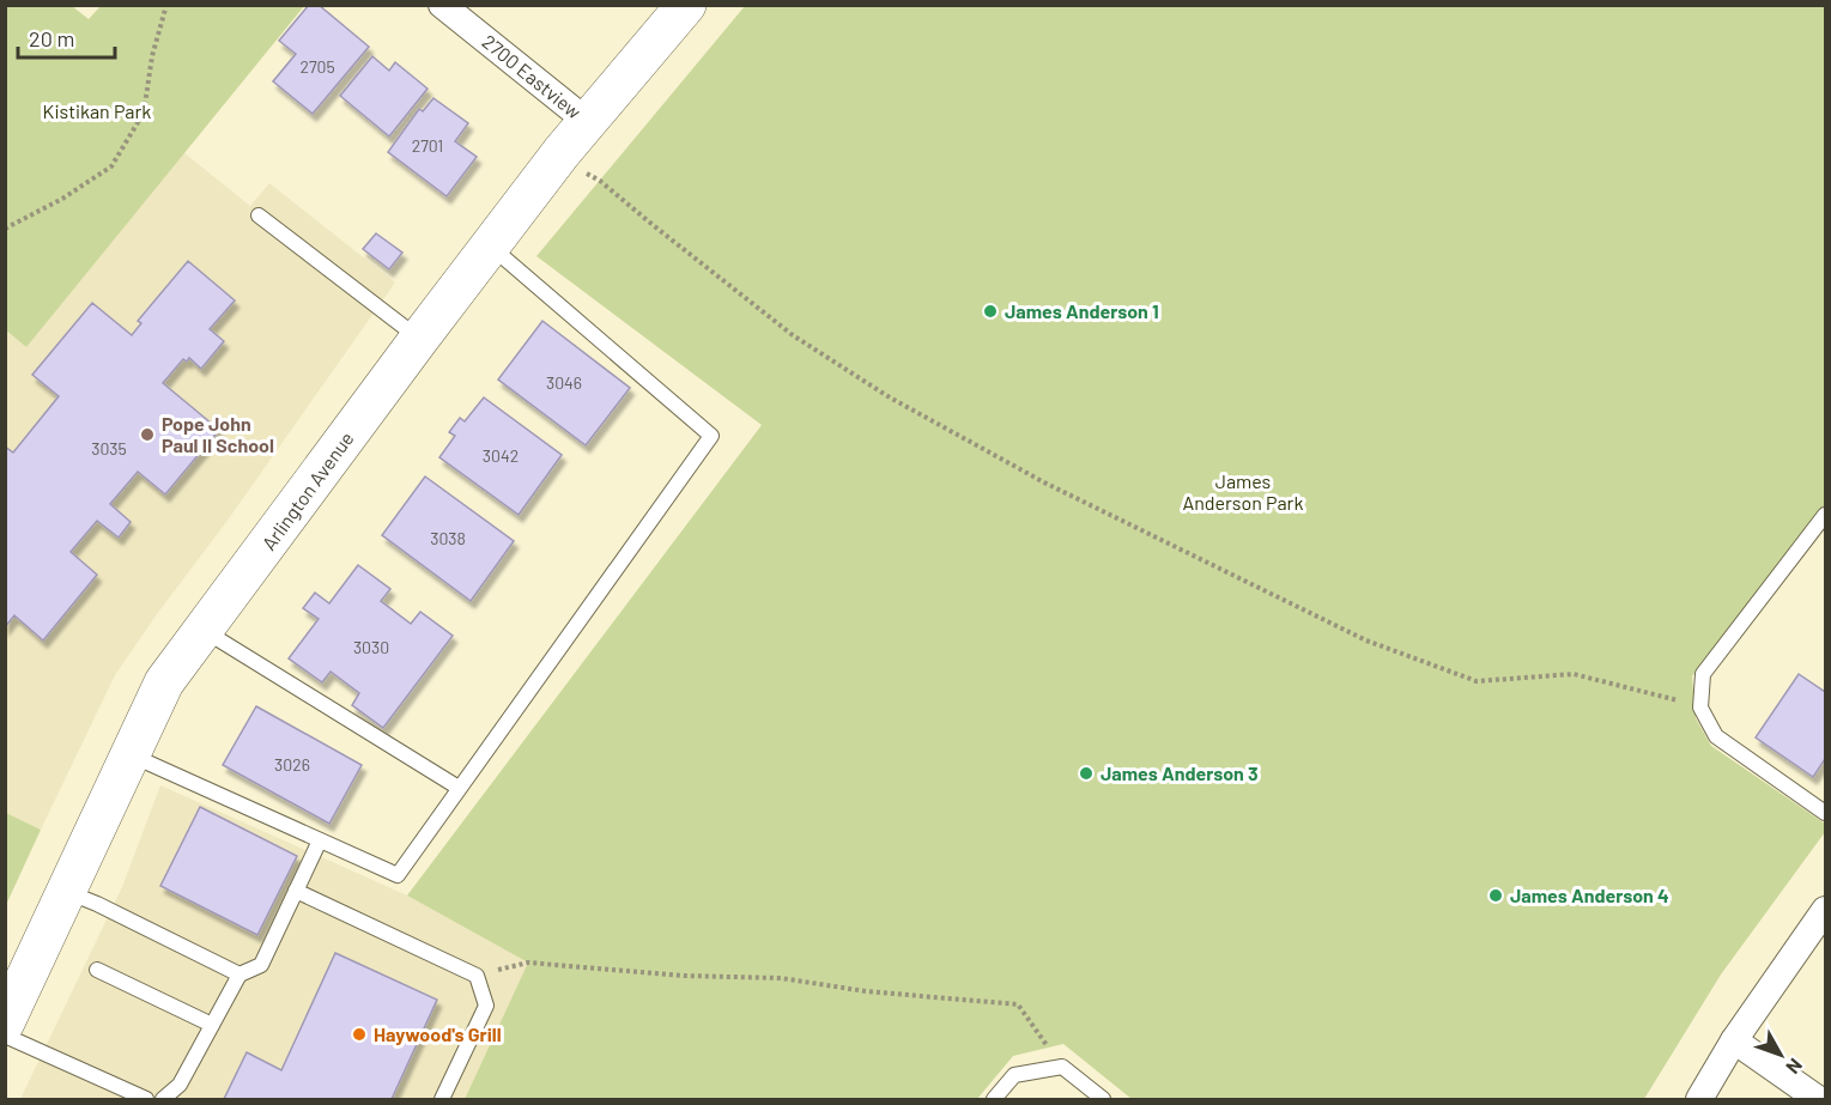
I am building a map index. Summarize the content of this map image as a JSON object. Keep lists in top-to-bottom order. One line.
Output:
{"streets":{"street":["2700 Eastview","Arlington Avenue"]},"crossings":[["2700 Eastview","Arlington Avenue"]],"parks":["Kistikan Park","James Anderson Park"],"places":["James Anderson 1","Pope John Paul II School","James Anderson 3","James Anderson 4","Haywood's Grill"],"house_numbers":["2705","2701","3046","3035","3042","3038","3030","3026"],"scale_bar":"20 m","north":"bottom right"}
